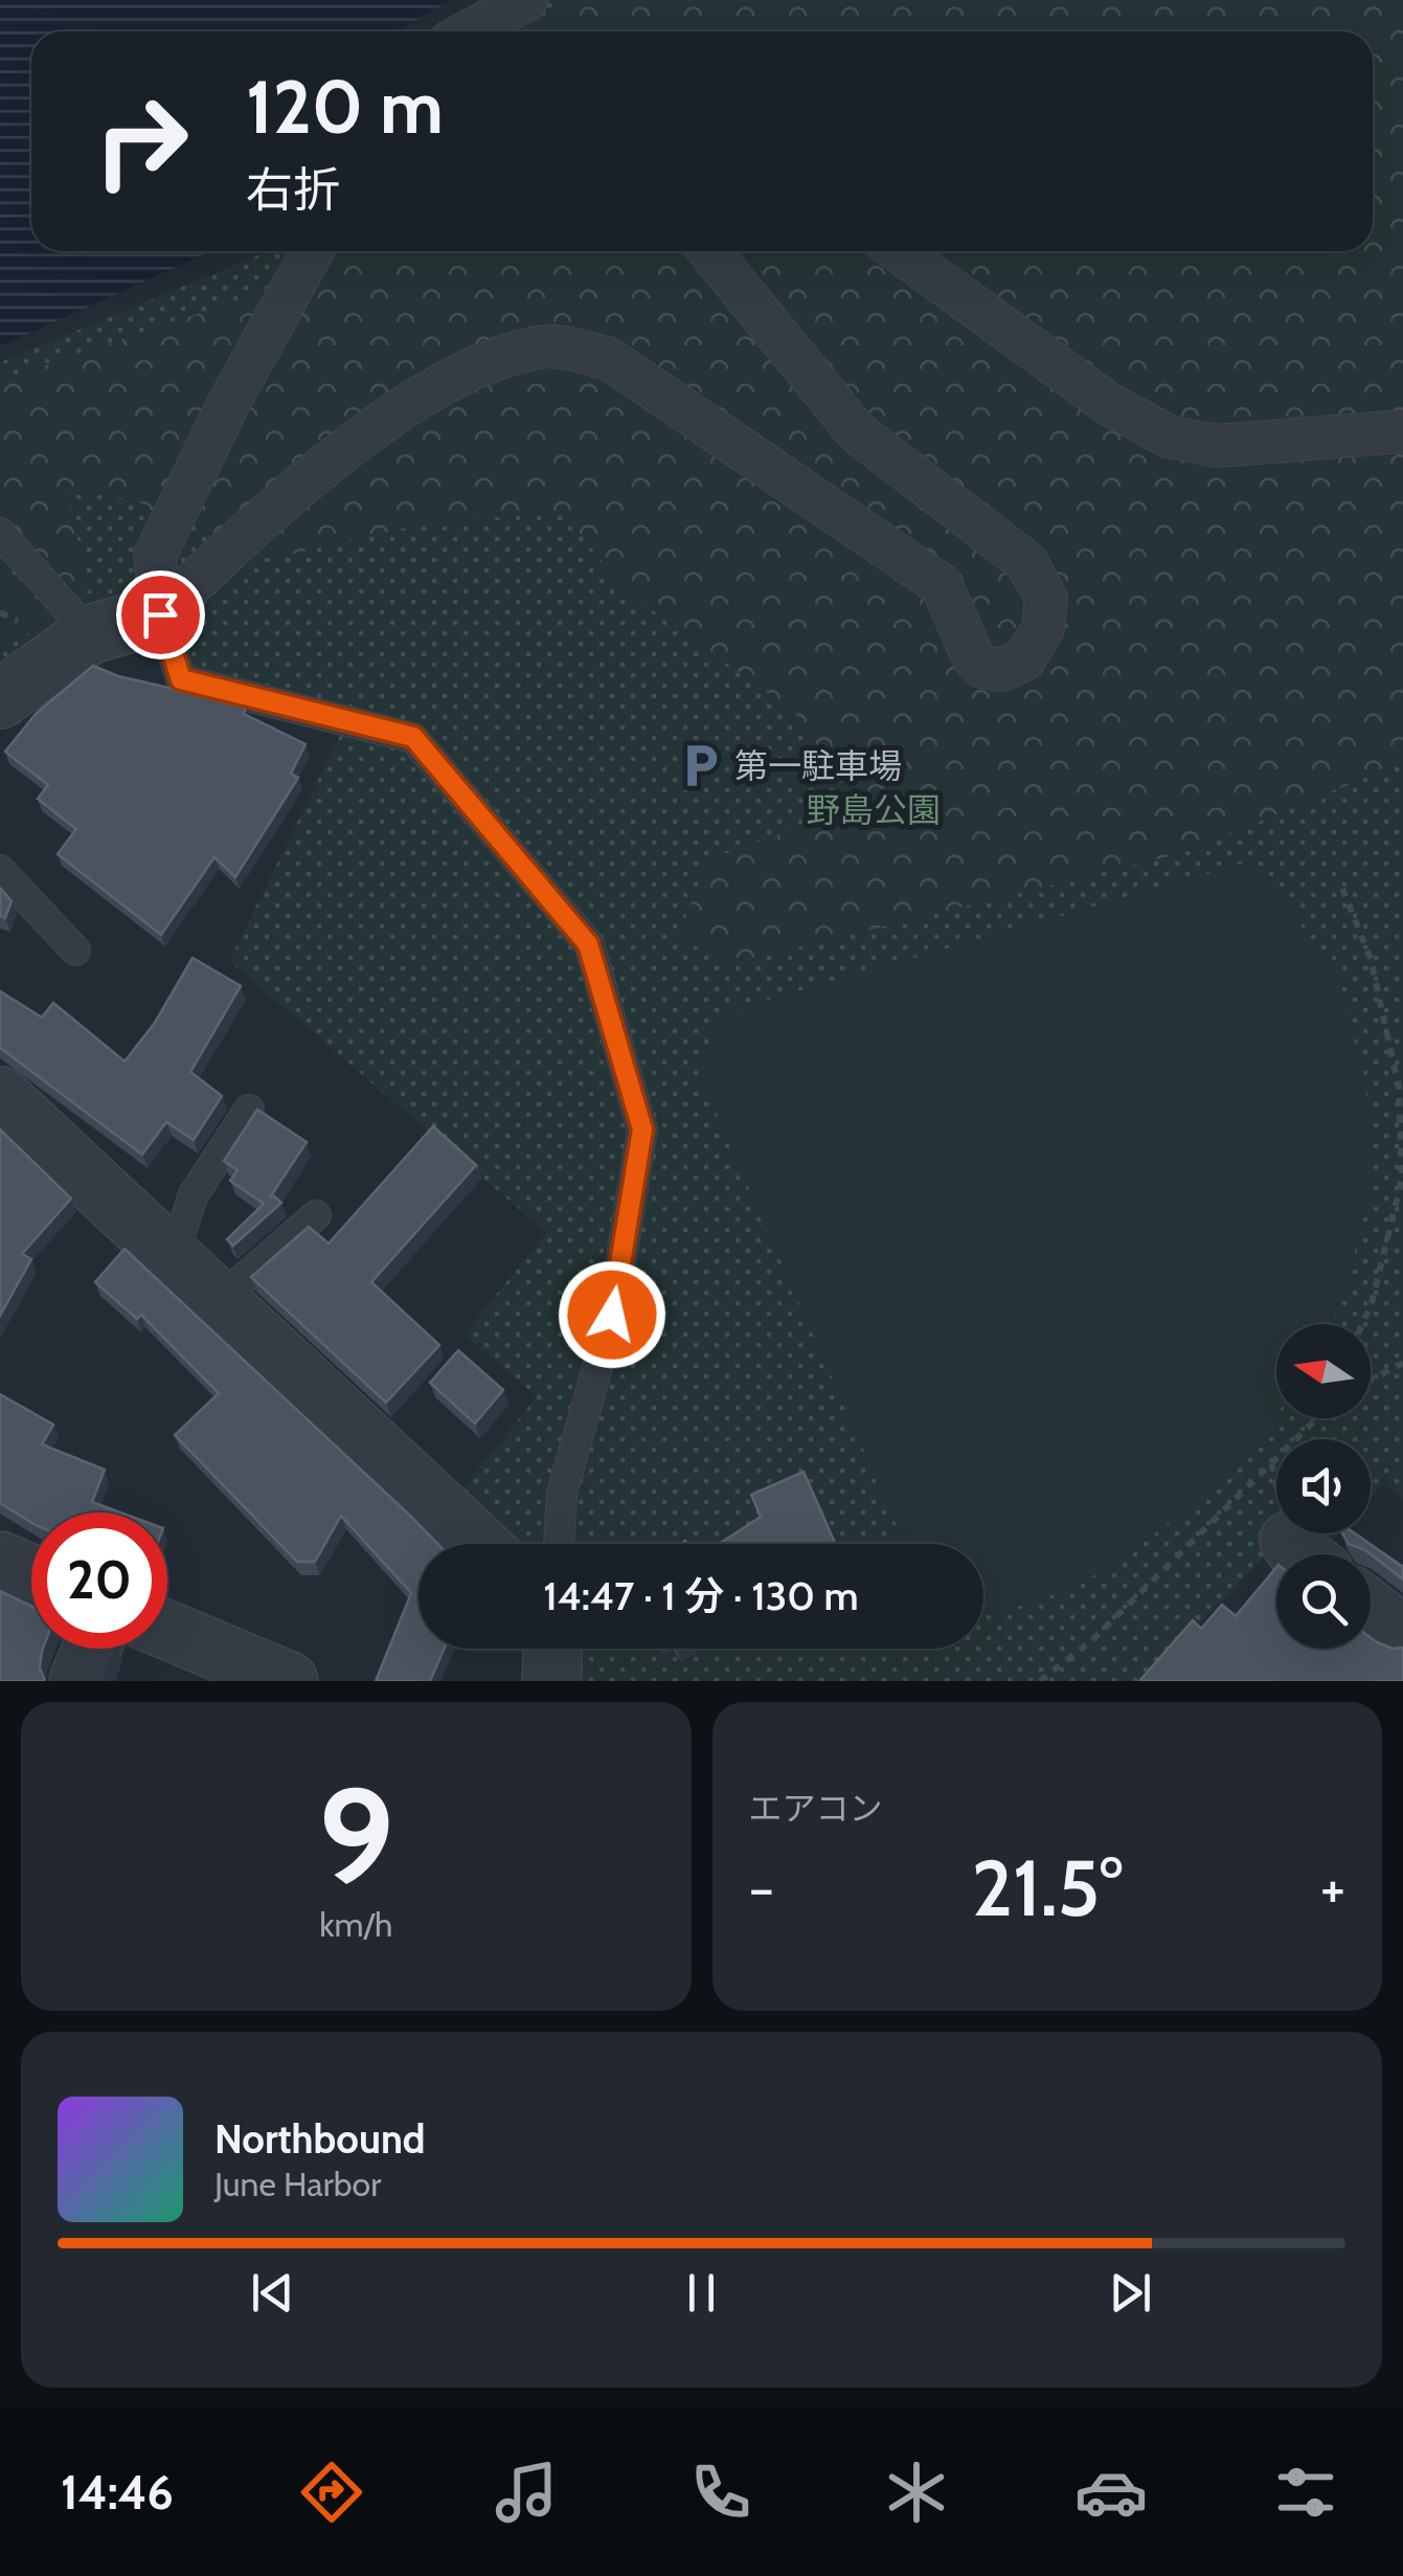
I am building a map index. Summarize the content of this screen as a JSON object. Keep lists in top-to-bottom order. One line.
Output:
{"parks":["野島公園"],"places":{"parking":["第一駐車場"]},"north":"left","page":{"turn":["120 m","右折"],"limit":"20","trip":"14:47 · 1 分 · 130 m","tile":[["9","km/h"],"エアコン"],"heat":["−","21.5°","+"],"song":["Northbound","June Harbor"],"tabs":"14:46"}}
